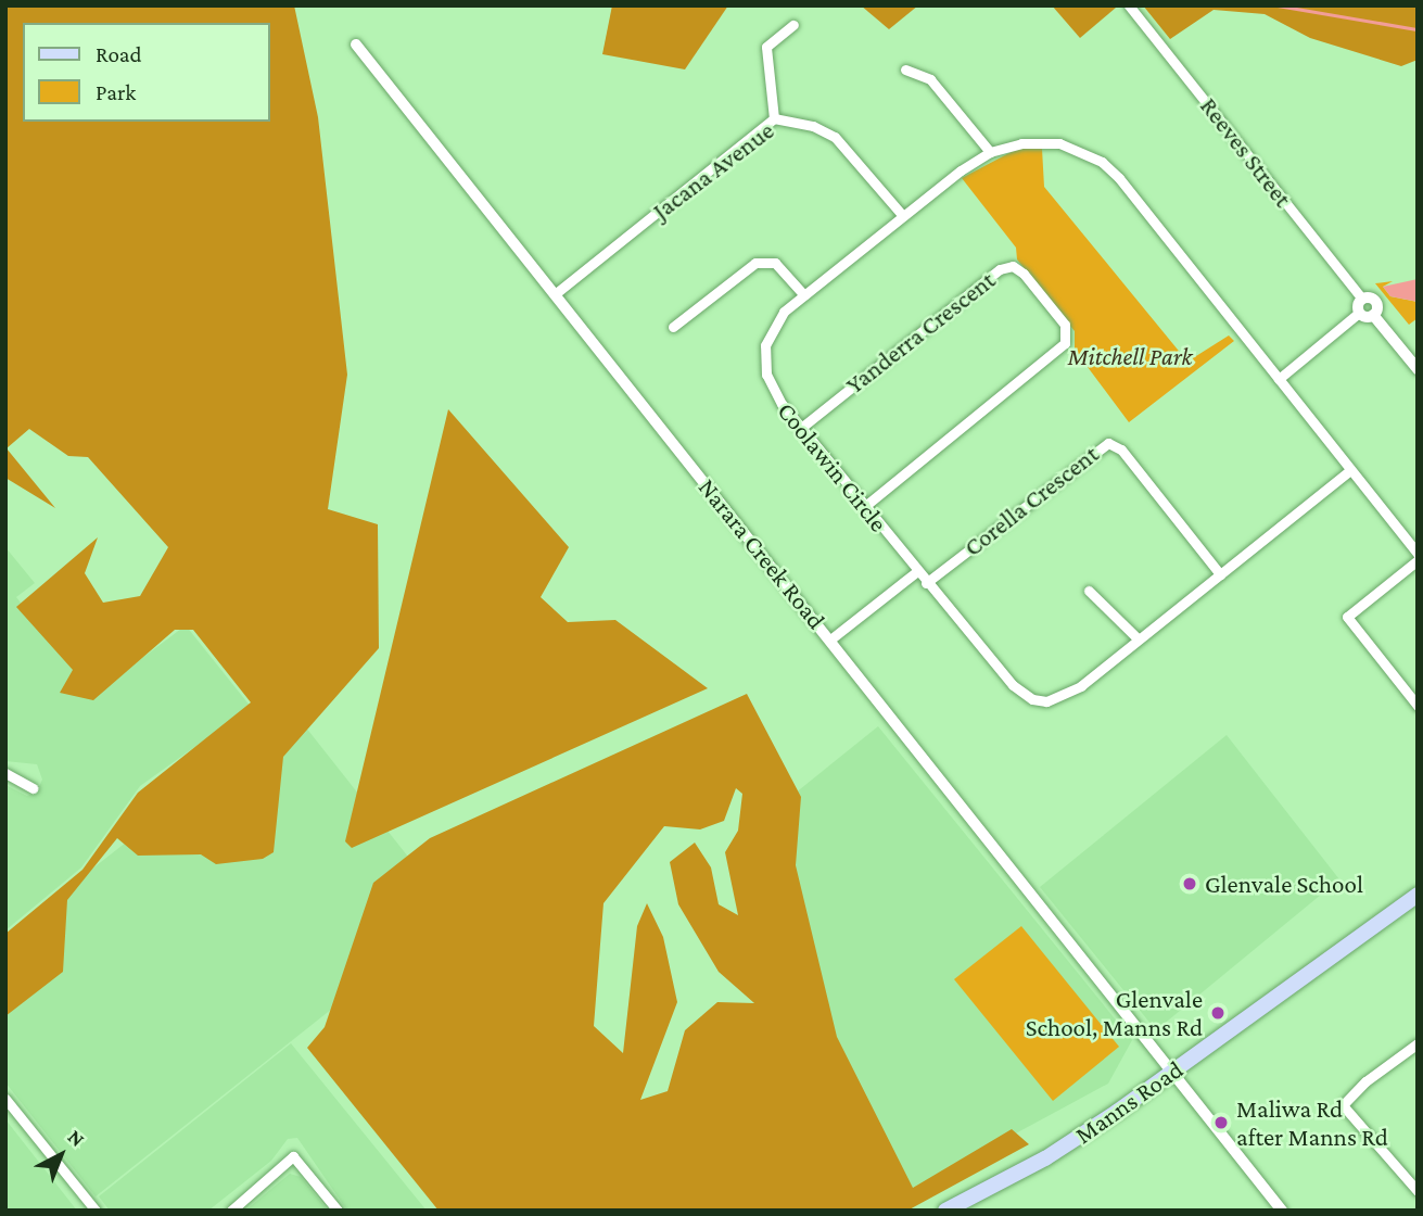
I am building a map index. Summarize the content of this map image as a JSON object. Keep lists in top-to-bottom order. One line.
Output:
{"streets":{"main road":["Manns Road"],"street":["Reeves Street","Jacana Avenue","Yanderra Crescent","Coolawin Circle","Corella Crescent","Narara Creek Road"]},"crossings":[["Jacana Avenue","Coolawin Circle"],["Jacana Avenue","Narara Creek Road"],["Yanderra Crescent","Coolawin Circle"],["Coolawin Circle","Corella Crescent"],["Narara Creek Road","Manns Road"]],"parks":["Mitchell Park"],"places":["Glenvale School","Glenvale School, Manns Rd","Maliwa Rd after Manns Rd"],"legend":["Road","Park"],"north":"top right"}
